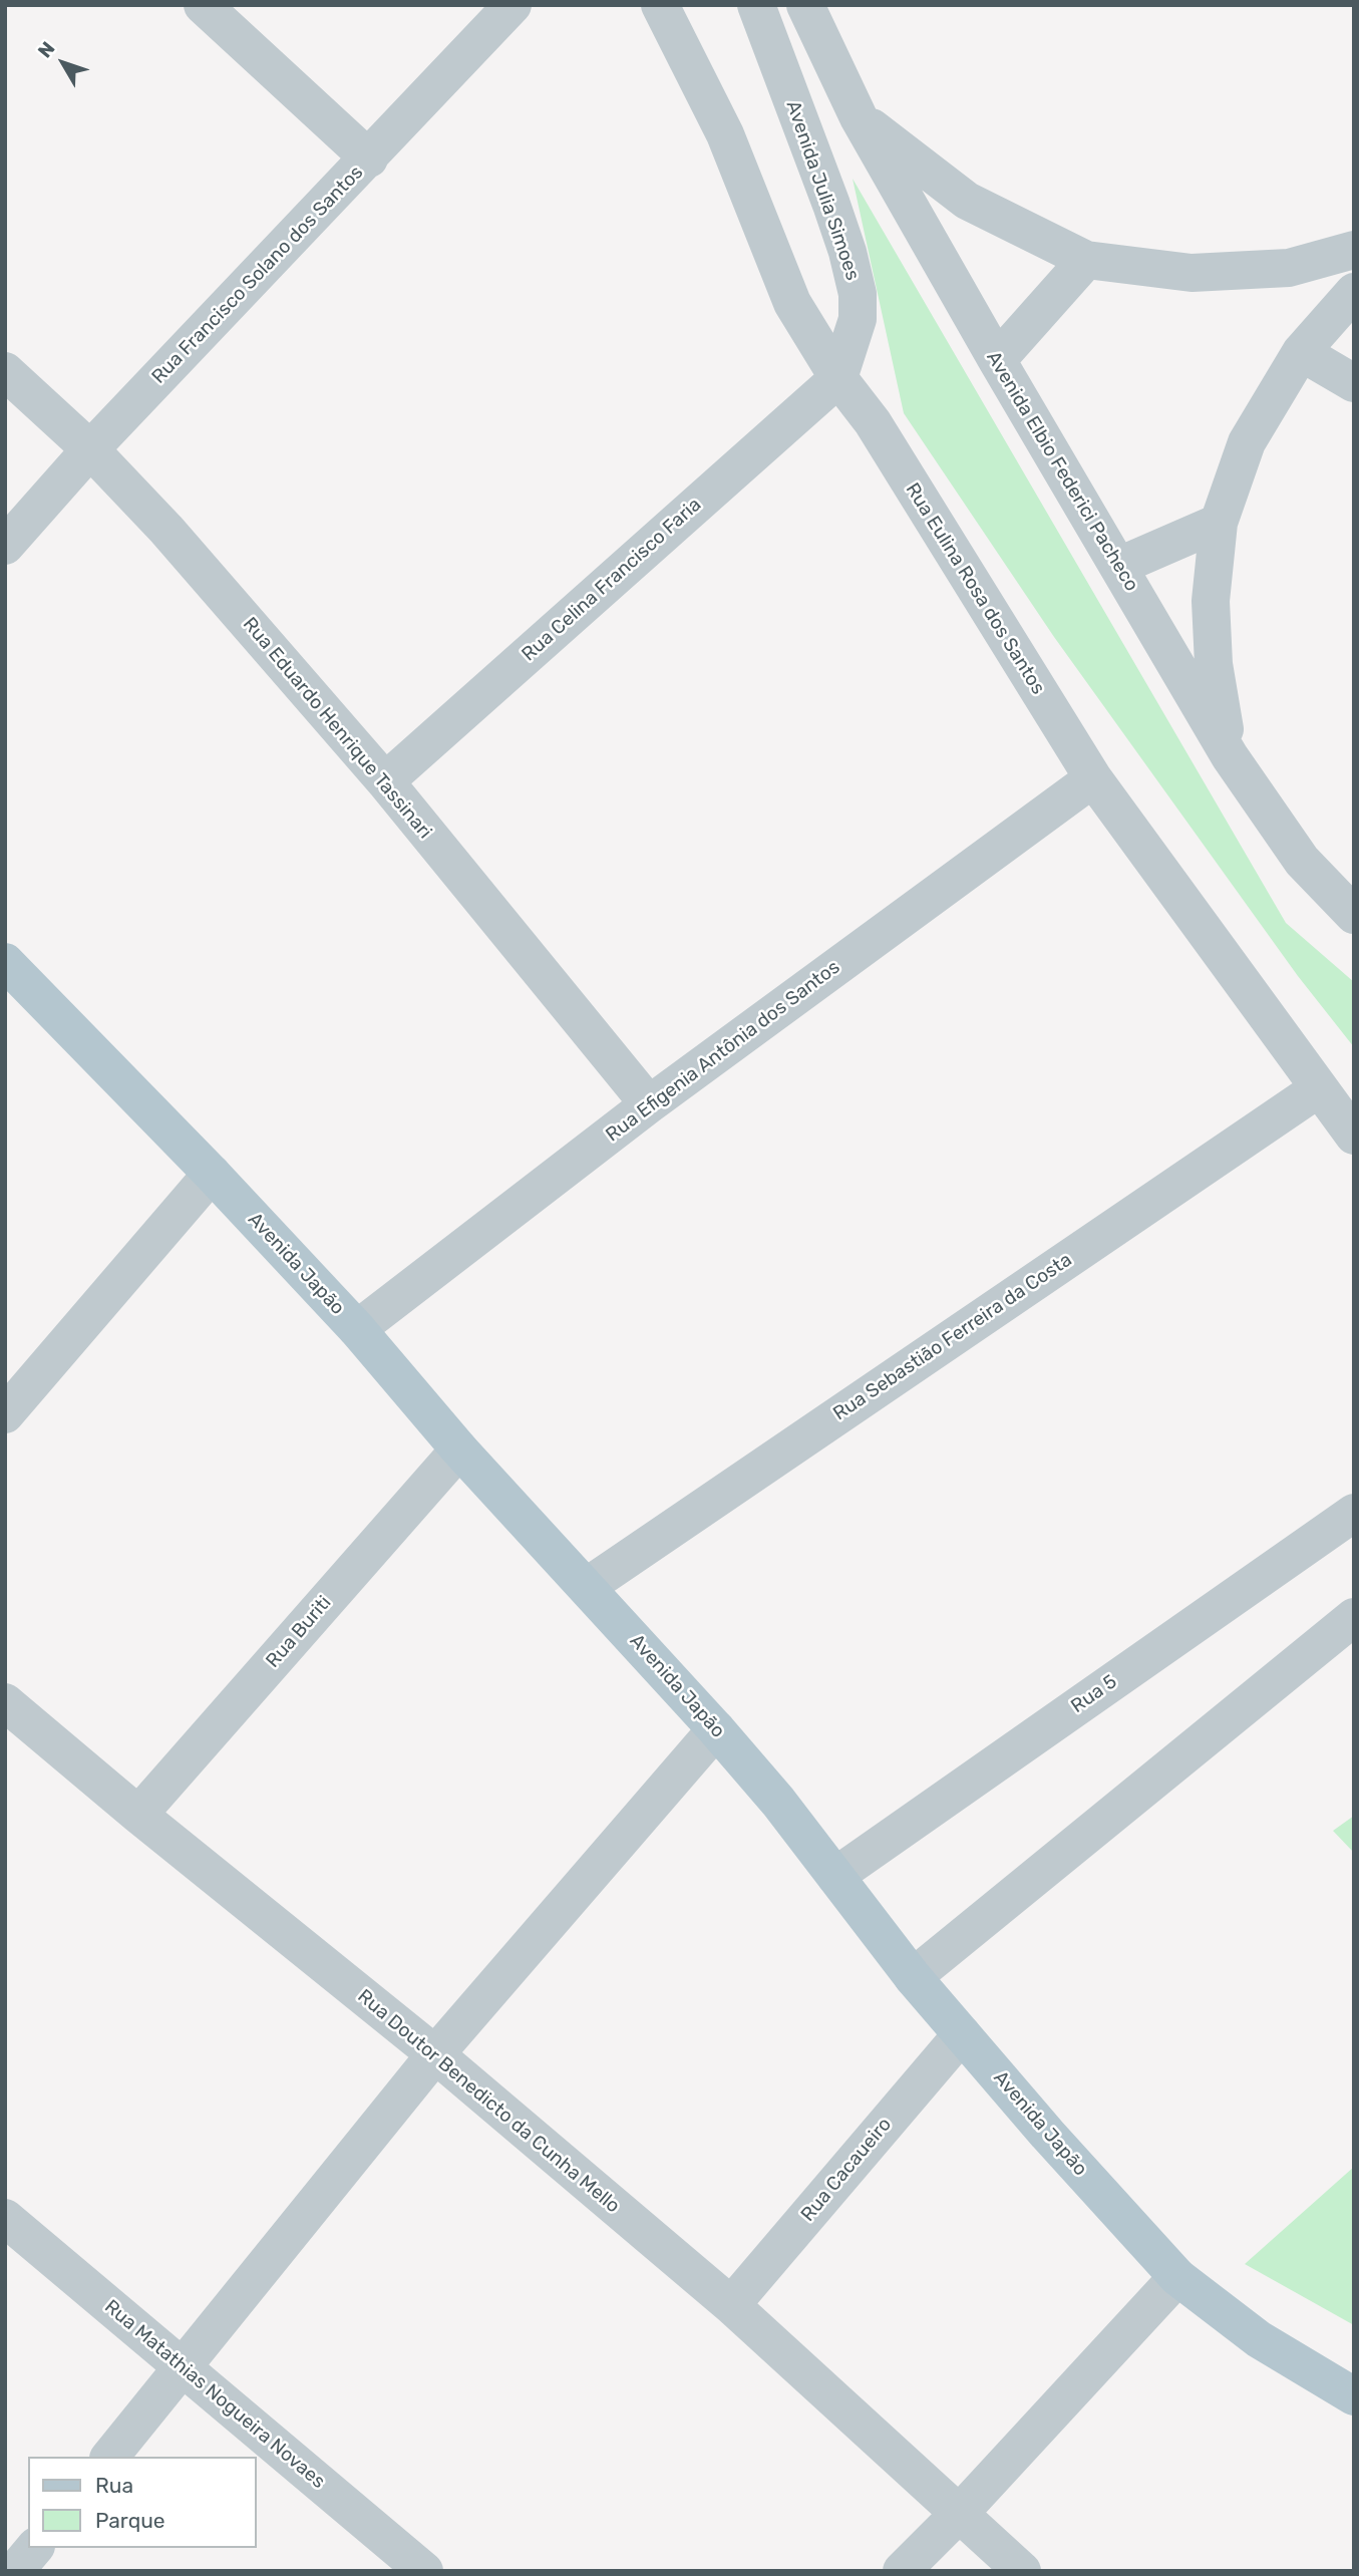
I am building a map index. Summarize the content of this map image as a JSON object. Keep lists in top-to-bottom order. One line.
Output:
{"streets":{"main road":["Avenida Japão"],"street":["Avenida Julia Simoes","Rua Francisco Solano dos Santos","Avenida Elbio Federici Pacheco","Rua Celina Francisco Faria","Rua Eulina Rosa dos Santos","Rua Eduardo Henrique Tassinari","Rua Efigenia Antônia dos Santos","Rua Sebastião Ferreira da Costa","Rua Buriti","Rua 5","Rua Doutor Benedicto da Cunha Mello","Rua Cacaueiro","Rua Matathias Nogueira Novaes"]},"crossings":[["Avenida Julia Simoes","Rua Celina Francisco Faria"],["Avenida Julia Simoes","Rua Eulina Rosa dos Santos"],["Rua Francisco Solano dos Santos","Rua Eduardo Henrique Tassinari"],["Rua Celina Francisco Faria","Rua Eulina Rosa dos Santos"],["Rua Celina Francisco Faria","Rua Eduardo Henrique Tassinari"],["Rua Eulina Rosa dos Santos","Rua Efigenia Antônia dos Santos"],["Rua Eulina Rosa dos Santos","Rua Sebastião Ferreira da Costa"],["Rua Eduardo Henrique Tassinari","Rua Efigenia Antônia dos Santos"],["Rua Efigenia Antônia dos Santos","Avenida Japão"],["Avenida Japão","Rua Sebastião Ferreira da Costa"],["Avenida Japão","Rua Buriti"],["Avenida Japão","Rua 5"],["Avenida Japão","Rua Cacaueiro"],["Rua Buriti","Rua Doutor Benedicto da Cunha Mello"],["Rua Doutor Benedicto da Cunha Mello","Rua Cacaueiro"]],"legend":["Rua","Parque"],"north":"top left"}
